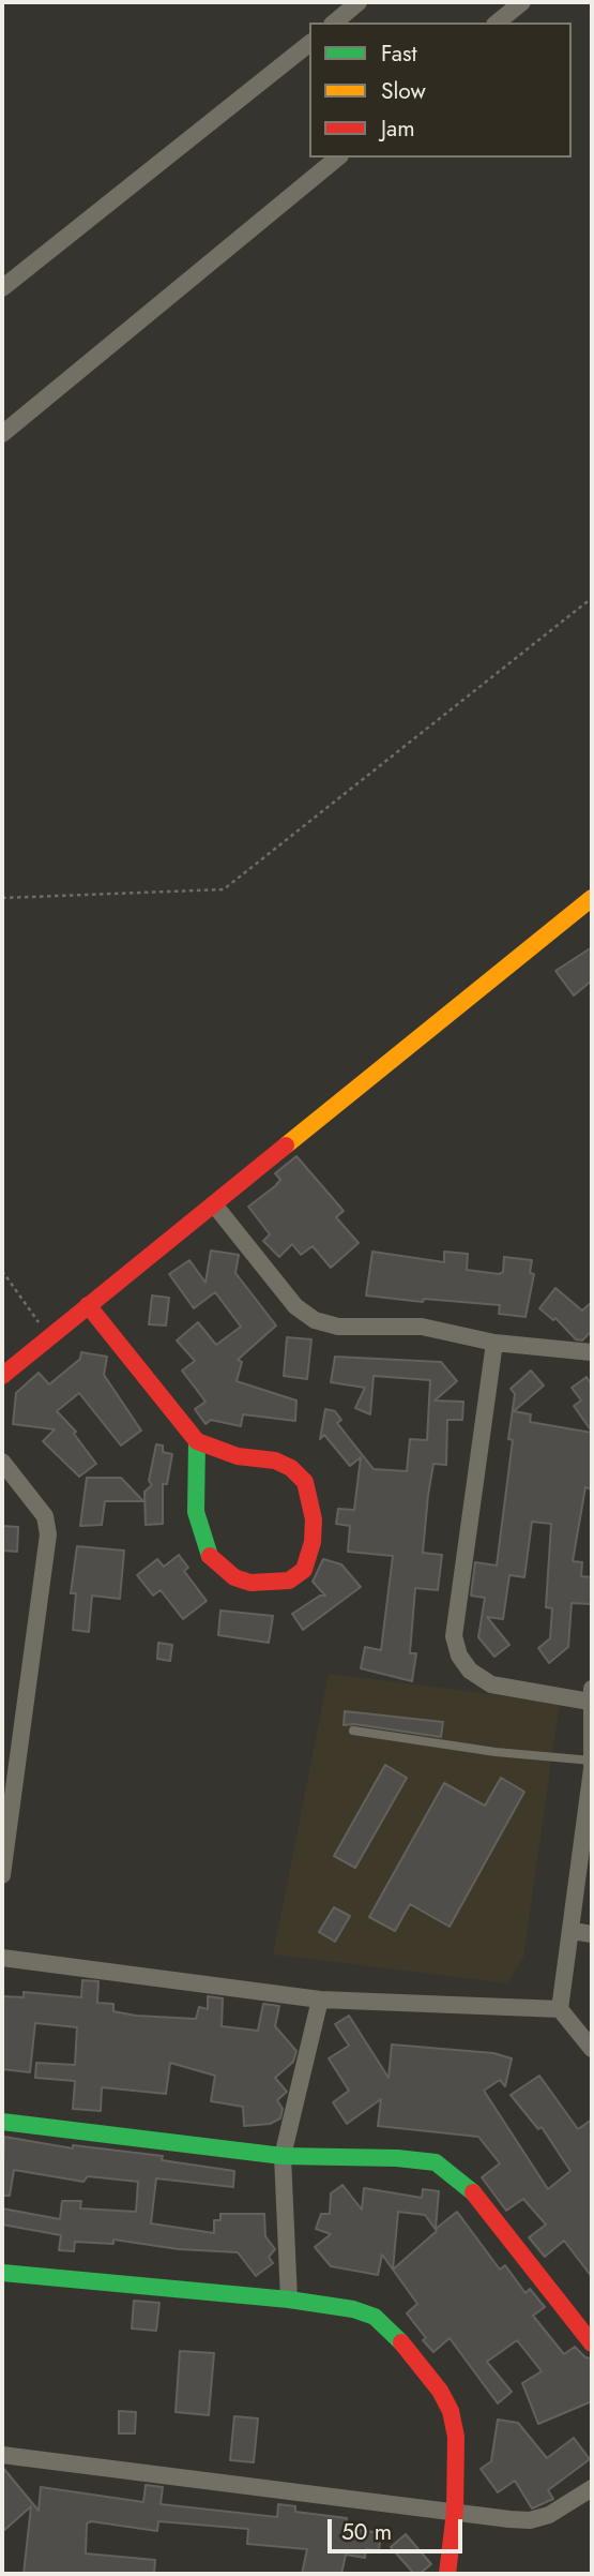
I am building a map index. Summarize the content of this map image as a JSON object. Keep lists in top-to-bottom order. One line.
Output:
{"legend":["Fast","Slow","Jam"],"scale_bar":"50 m"}
